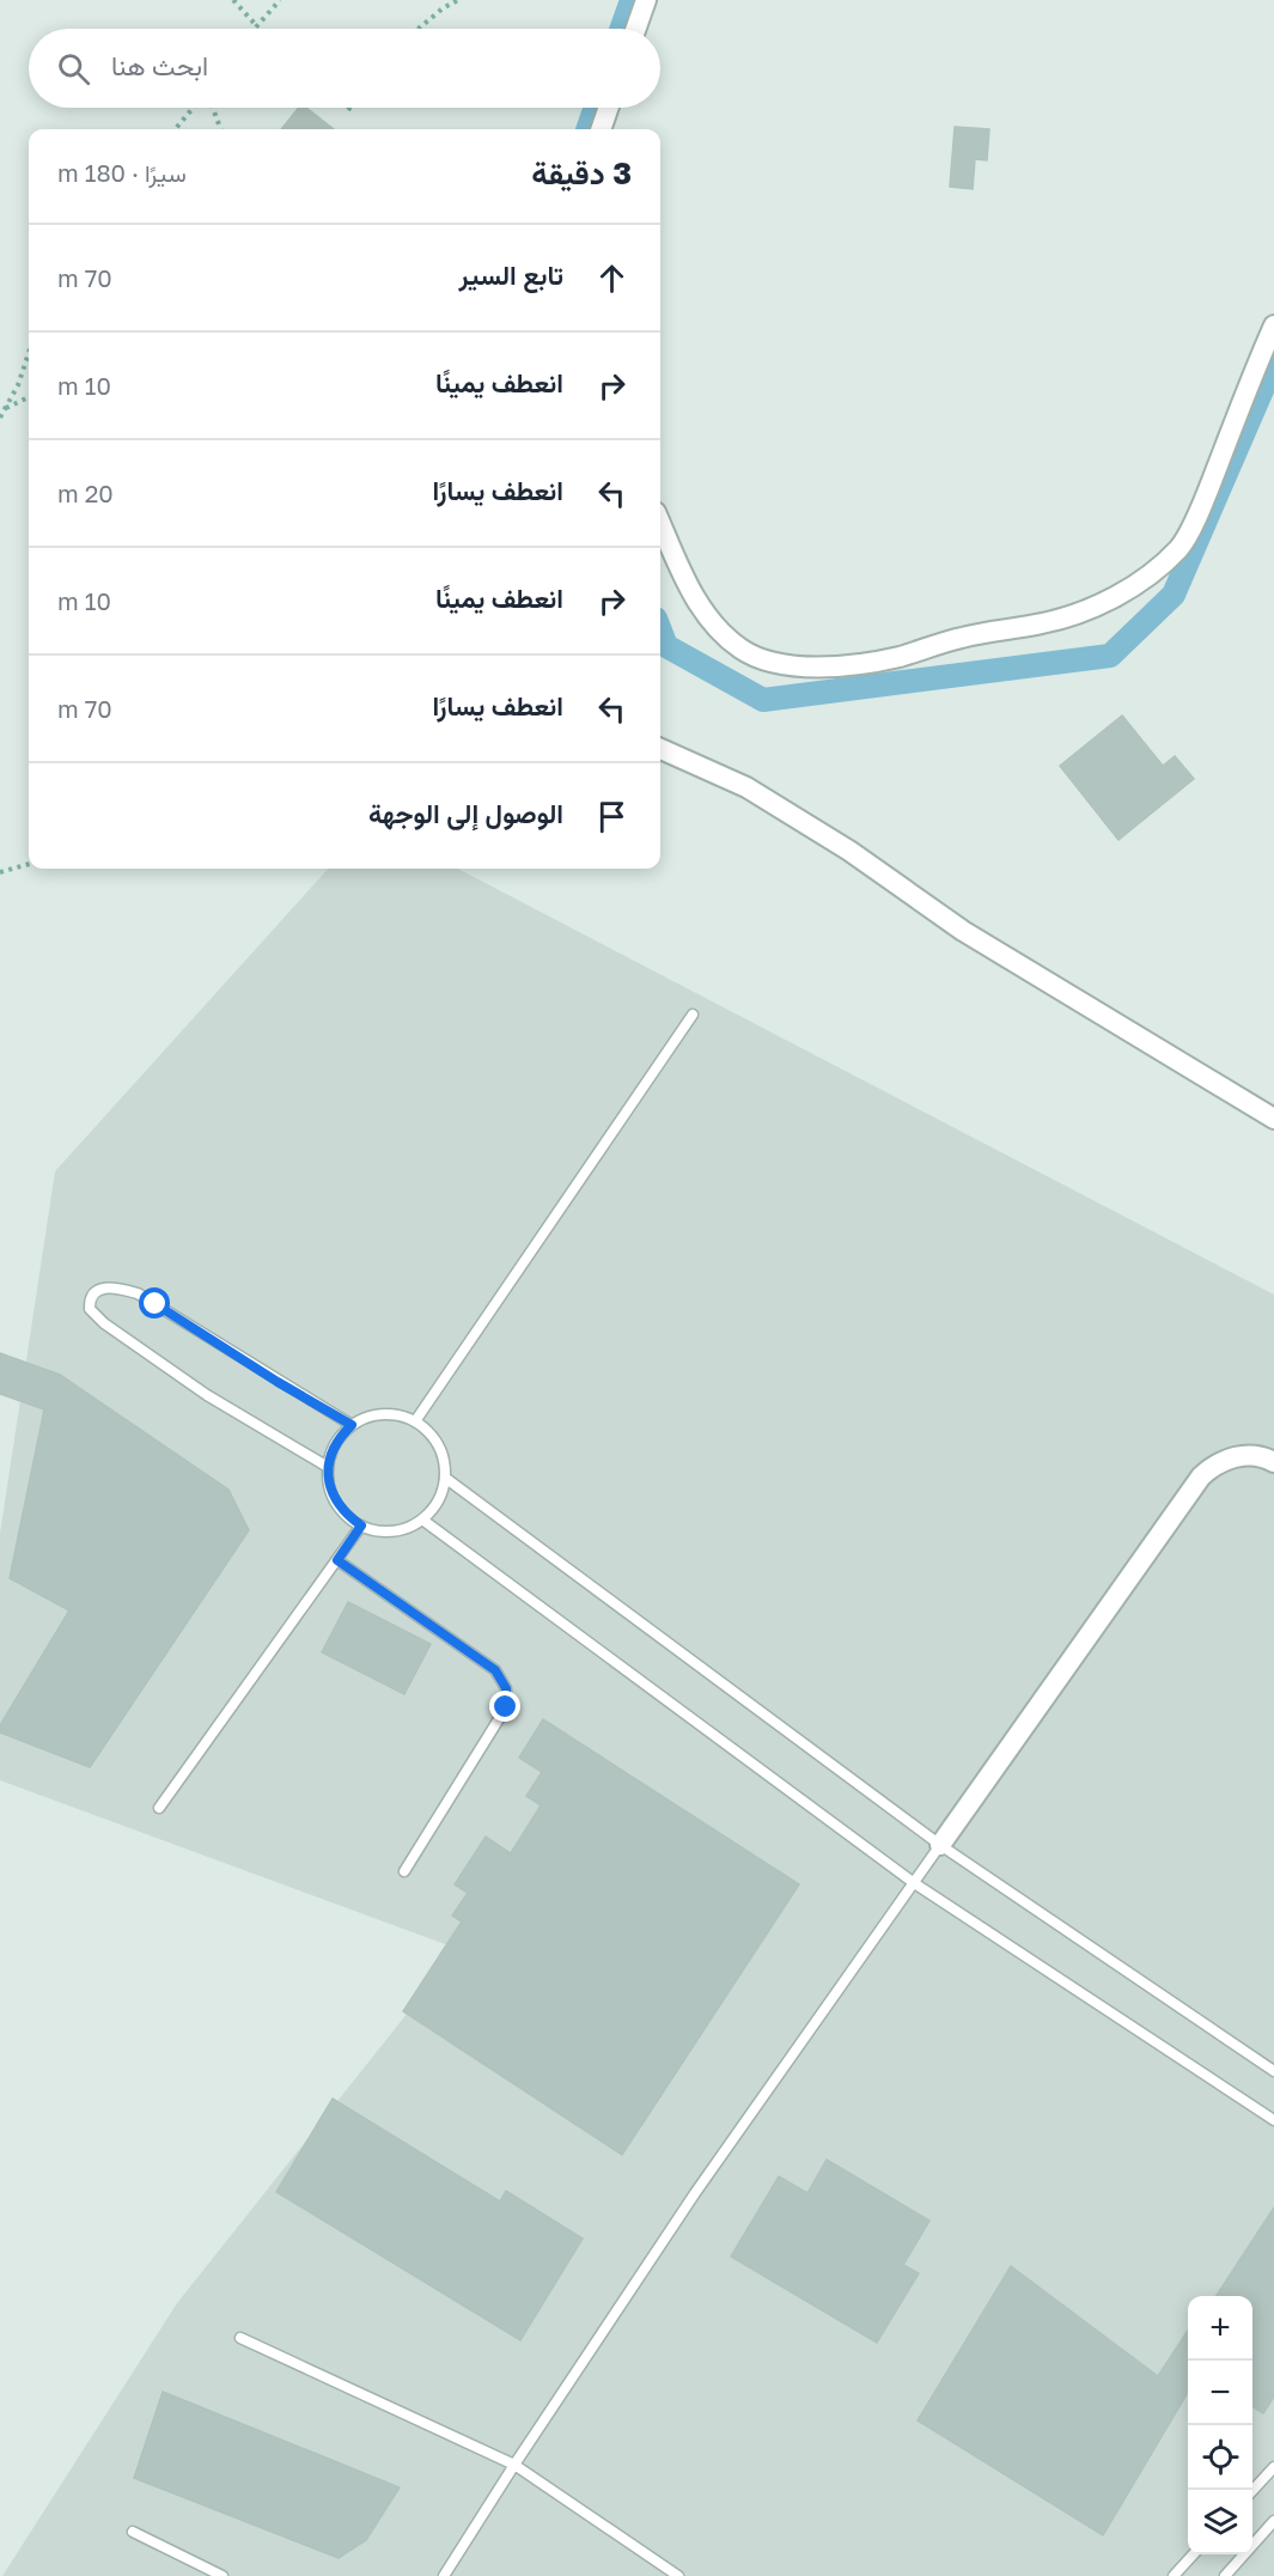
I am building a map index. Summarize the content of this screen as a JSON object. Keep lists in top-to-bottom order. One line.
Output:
{"page":{"search":"ابحث هنا","heading":["3 دقيقة","سيرًا · 180 m"],"list":[["تابع السير","70 m"],["انعطف يمينًا","10 m"],["انعطف يسارًا","20 m"],["انعطف يمينًا","10 m"],["انعطف يسارًا","70 m"],"الوصول إلى الوجهة"],"map_buttons":["+","−"]}}
